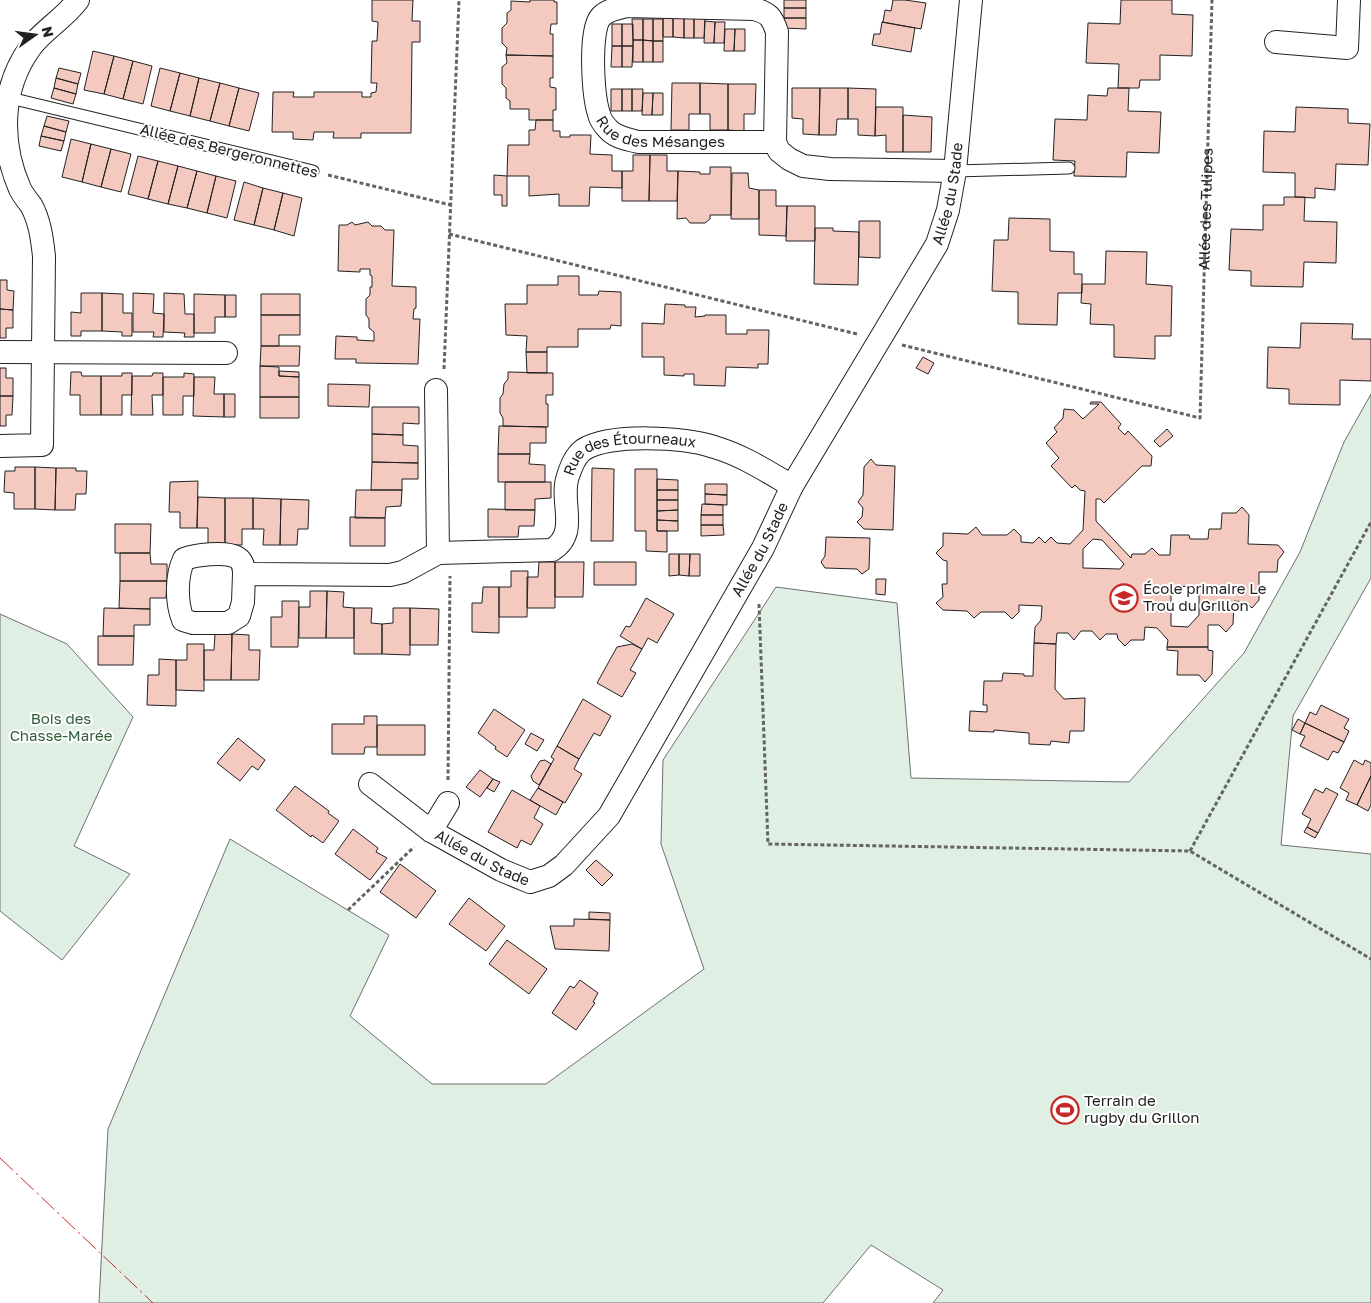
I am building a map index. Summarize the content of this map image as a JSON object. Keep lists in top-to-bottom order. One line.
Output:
{"streets":{"street":["Rue des Mésanges","Allée du Stade","Rue des Étourneaux"],"lane":["Allée des Bergeronnettes"],"path":["Allée des Tulipes"]},"crossings":[["Allée du Stade","Allée des Tulipes"],["Allée du Stade","Rue des Étourneaux"]],"parks":["Bois des Chasse-Marée"],"places":{"school or university":["École primaire Le Trou du Grillon"],"sports":["Terrain de rugby du Grillon"]},"north":"right"}
